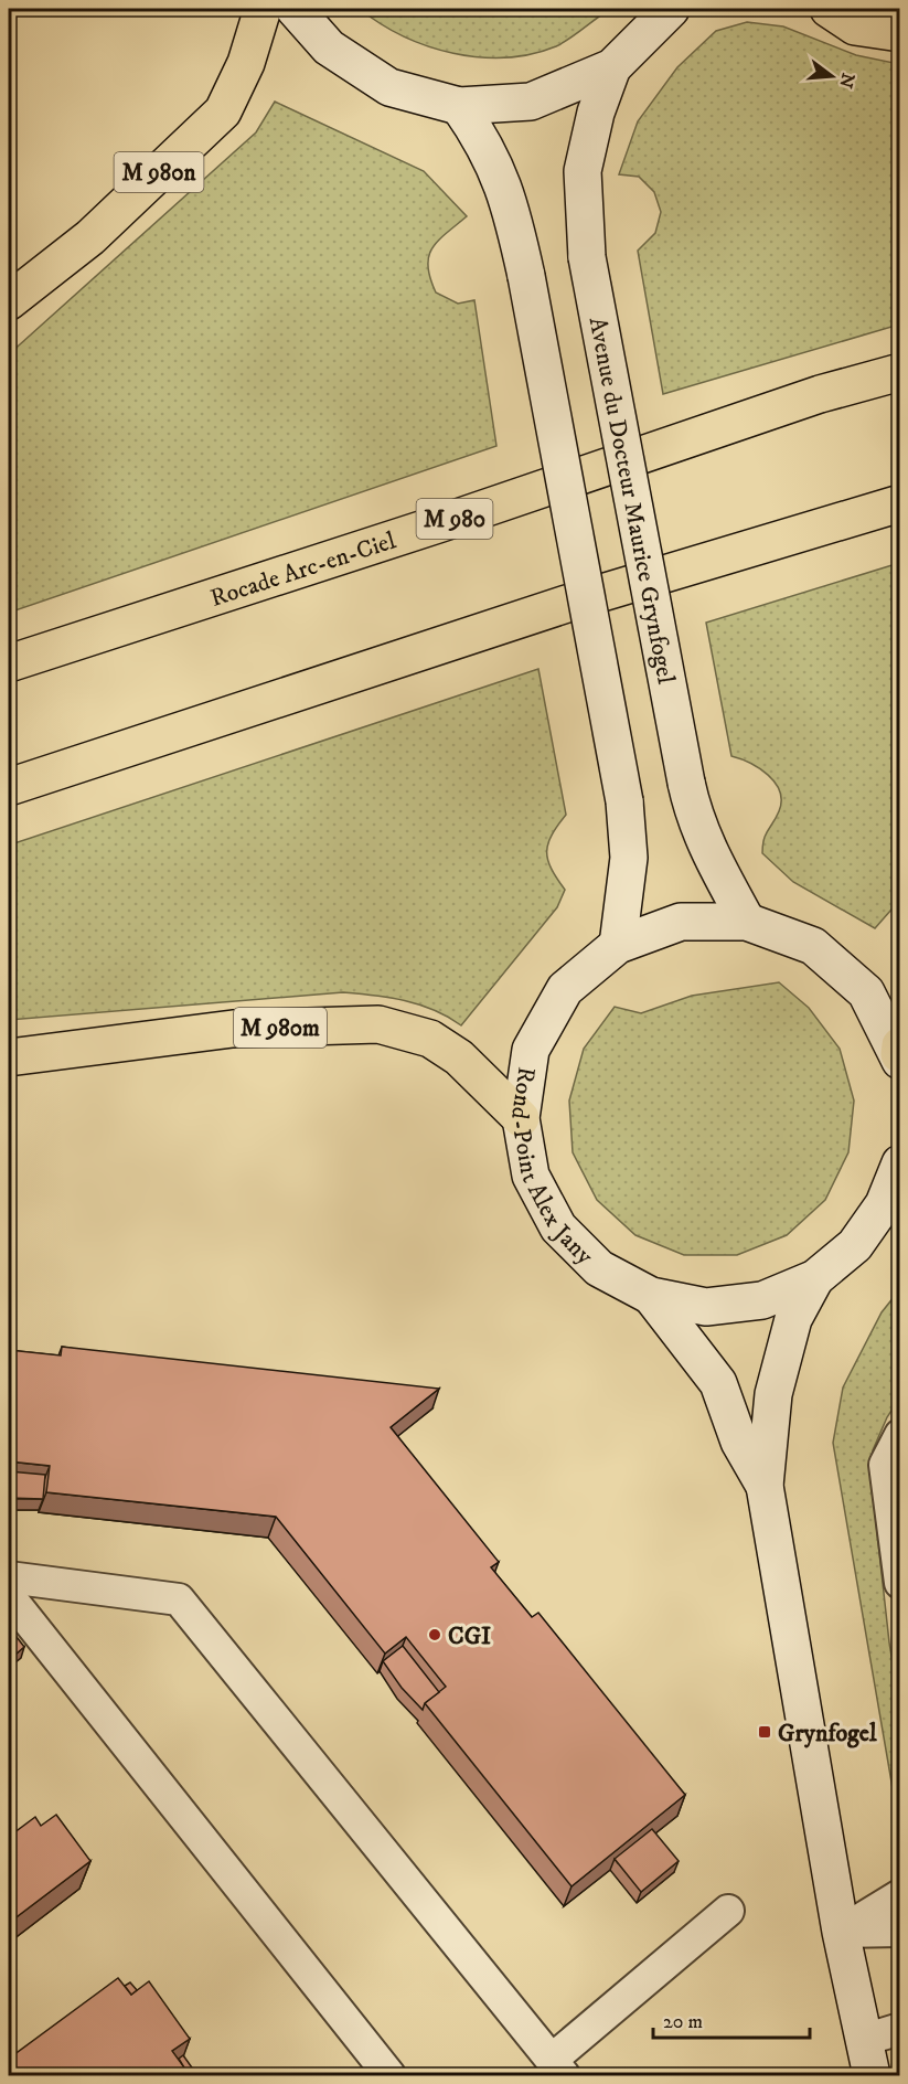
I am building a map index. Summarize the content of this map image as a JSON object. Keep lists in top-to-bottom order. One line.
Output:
{"streets":{"highway":["M 980n","M 980","Rocade Arc-en-Ciel","M 980m"],"main road":["Avenue du Docteur Maurice Grynfogel","Rond-Point Alex Jany"]},"crossings":[["Avenue du Docteur Maurice Grynfogel","Rond-Point Alex Jany"],["M 980m","Rond-Point Alex Jany"]],"places":{"other":["CGI"],"transit":["Grynfogel"]},"scale_bar":"20 m","north":"right"}
